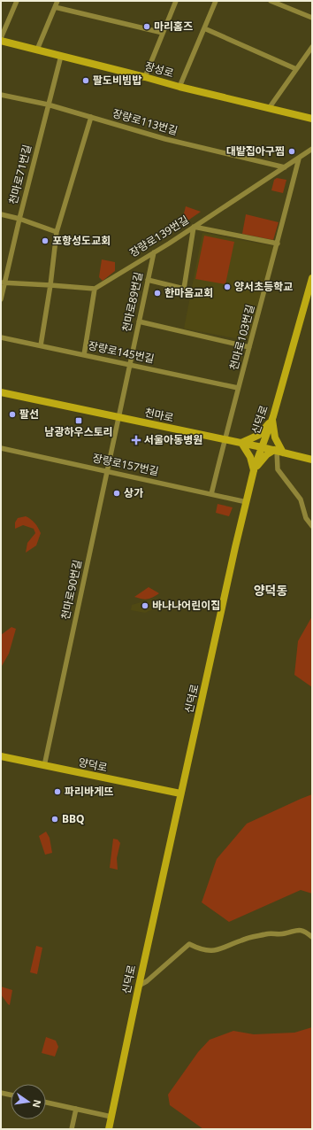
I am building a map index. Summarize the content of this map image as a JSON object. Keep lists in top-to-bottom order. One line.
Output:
{"streets":{"street":["장성로","장량로113번길","천마로71번길","장량로139번길","천마로89번길","천마로103번길","장량로145번길","천마로","신덕로","장량로157번길","천마로90번길","양덕로"]},"crossings":[["장성로","천마로71번길"],["장량로113번길","천마로71번길"],["장량로113번길","장량로139번길"],["장량로139번길","천마로89번길"],["장량로139번길","천마로103번길"],["천마로89번길","장량로145번길"],["천마로89번길","천마로"],["천마로89번길","천마로90번길"],["천마로103번길","장량로145번길"],["천마로103번길","천마로"],["천마로103번길","장량로157번길"],["천마로","신덕로"],["천마로","천마로90번길"],["신덕로","장량로157번길"],["신덕로","양덕로"],["장량로157번길","천마로90번길"],["천마로90번길","양덕로"]],"districts":["양덕동"],"places":{"other":["마리홈즈","팔도비빔밥","대밭집아구찜","포항성도교회","양서초등학교","한마음교회","팔선","상가","바나나어린이집","파리바게뜨","BBQ"],"transit":["남광하우스토리"],"health":["서울아동병원"]},"north":"right"}
